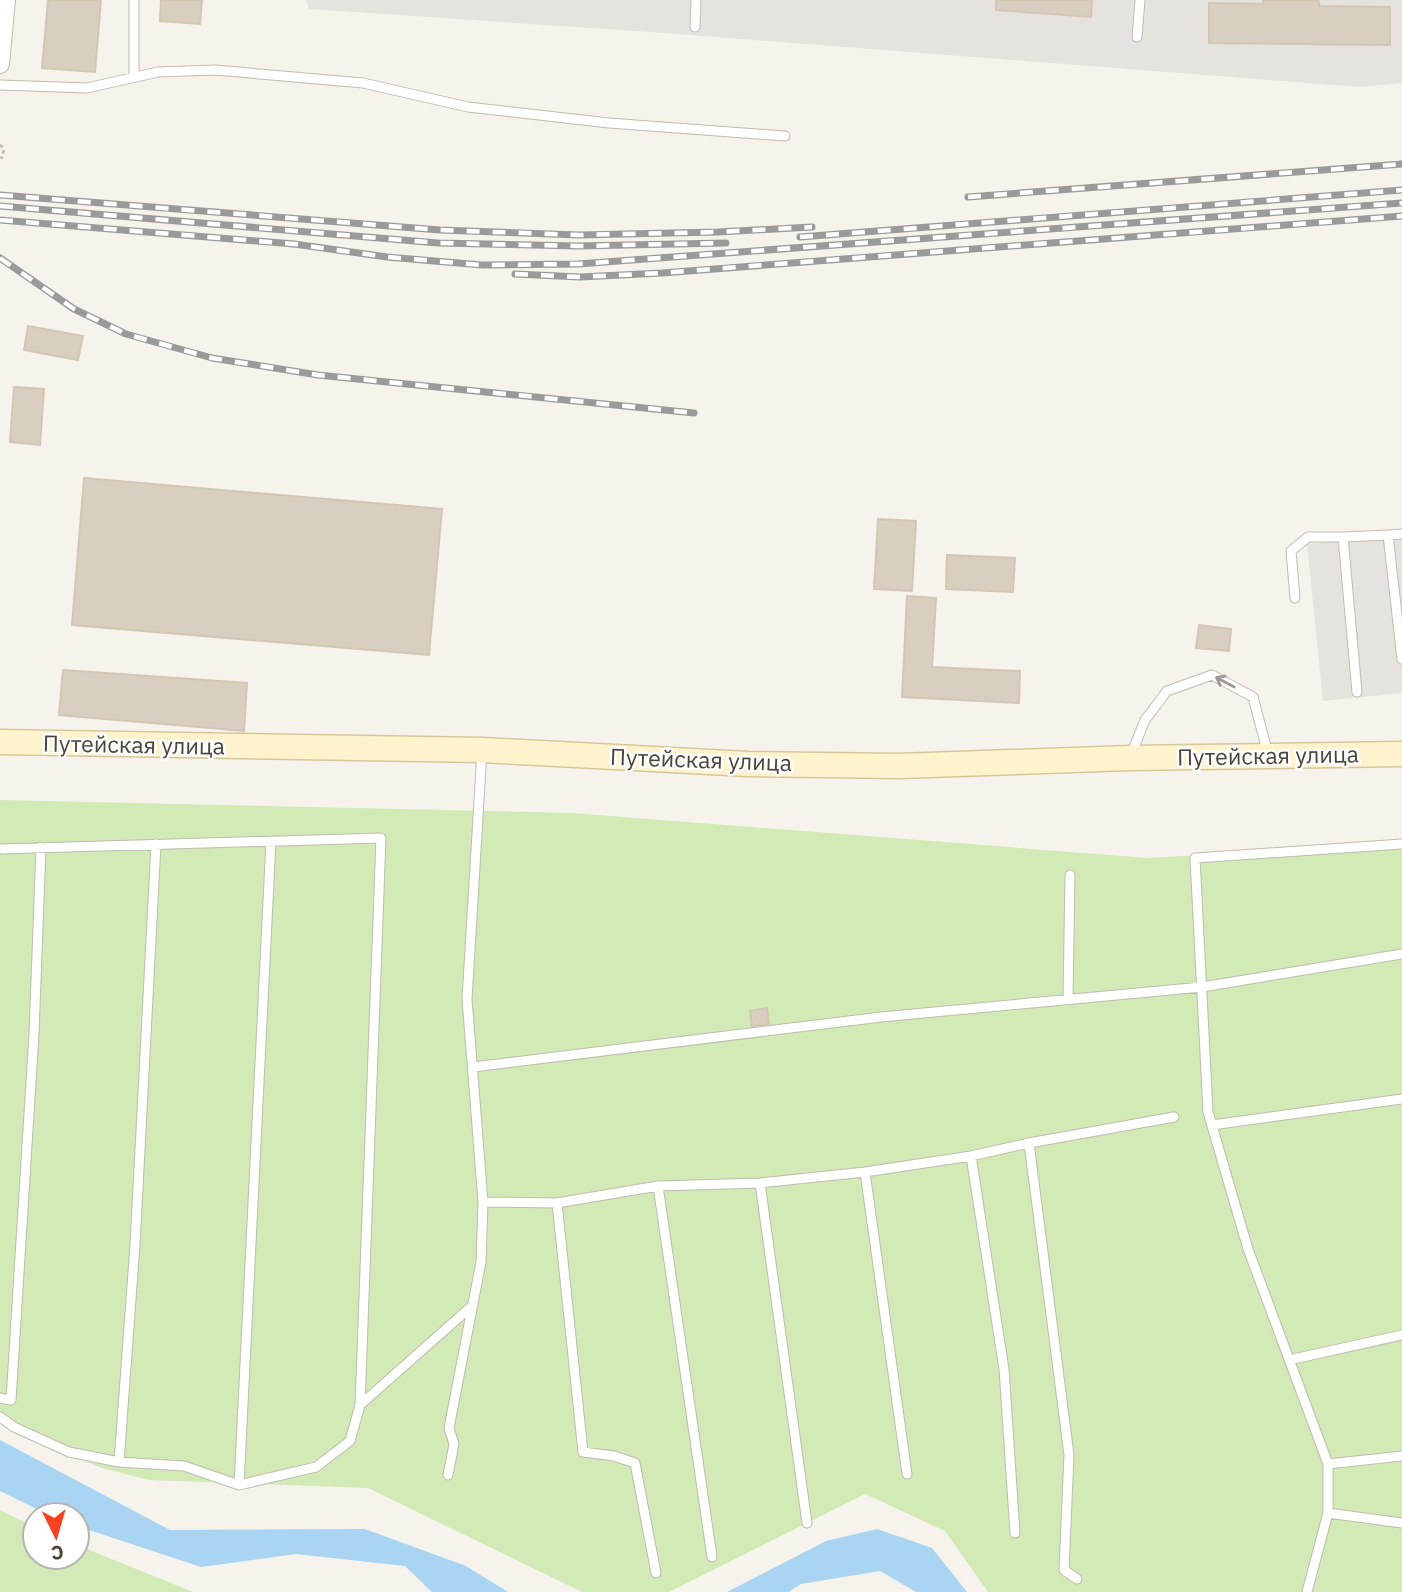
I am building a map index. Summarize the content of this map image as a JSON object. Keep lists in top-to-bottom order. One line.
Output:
{"streets":{"main road":["Путейская улица"]},"north":"bottom"}
